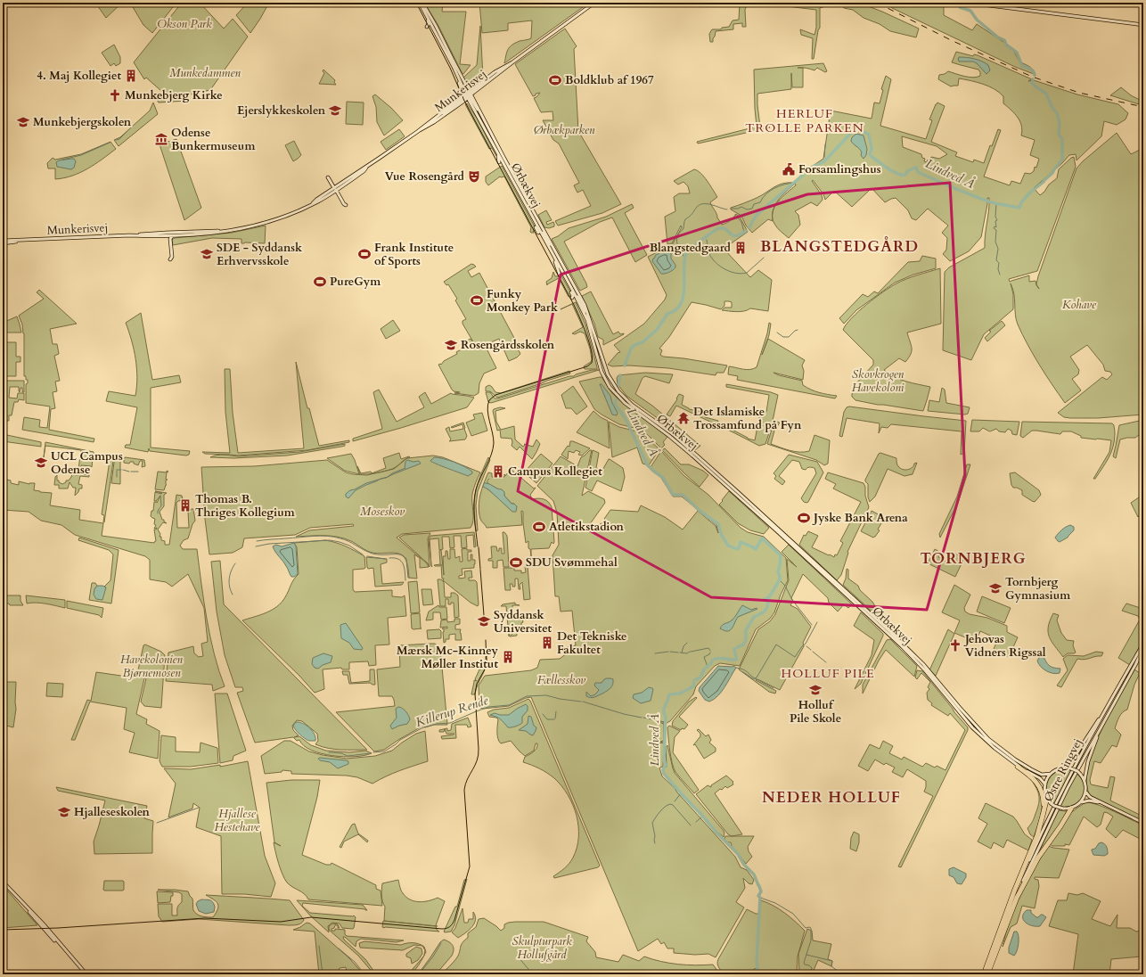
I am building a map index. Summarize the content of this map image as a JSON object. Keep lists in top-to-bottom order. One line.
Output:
{"streets":{"main road":["Munkerisvej","Ørbækvej","Østre Ringvej"]},"crossings":[["Munkerisvej","Ørbækvej"]],"districts":["HERLUF TROLLE PARKEN","BLANGSTEDGÅRD","TORNBJERG","HOLLUF PILE","NEDER HOLLUF"],"water":["Lindved Å","Killerup Rende"],"parks":["Okson Park","Munkedammen","Ørbækparken","Kohave","Skovkrogen Havekoloni","Moseskov","Havekolonien Bjørnemosen","Fællesskov","Hjallese Hestehave","Skulpturpark Hollufgård"],"places":{"building":["4. Maj Kollegiet","Blangstedgaard","Campus Kollegiet","Thomas B. Thriges Kollegium","Det Tekniske Fakultet","Mærsk Mc-Kinney Møller Institut"],"sports":["Boldklub af 1967","Frank Institute of Sports","PureGym","Funky Monkey Park","Jyske Bank Arena","Atletikstadion","SDU Svømmehal"],"church":["Munkebjerg Kirke","Jehovas Vidners Rigssal"],"school or university":["Ejerslykkeskolen","Munkebjergskolen","SDE - Syddansk Erhvervsskole","Rosengårdsskolen","UCL Campus Odense","Tornbjerg Gymnasium","Syddansk Universitet","Holluf Pile Skole","Hjalleseskolen"],"museum":["Odense Bunkermuseum"],"public building":["Forsamlingshus"],"theatre":["Vue Rosengård"],"temple":["Det Islamiske Trossamfund på Fyn"]}}
